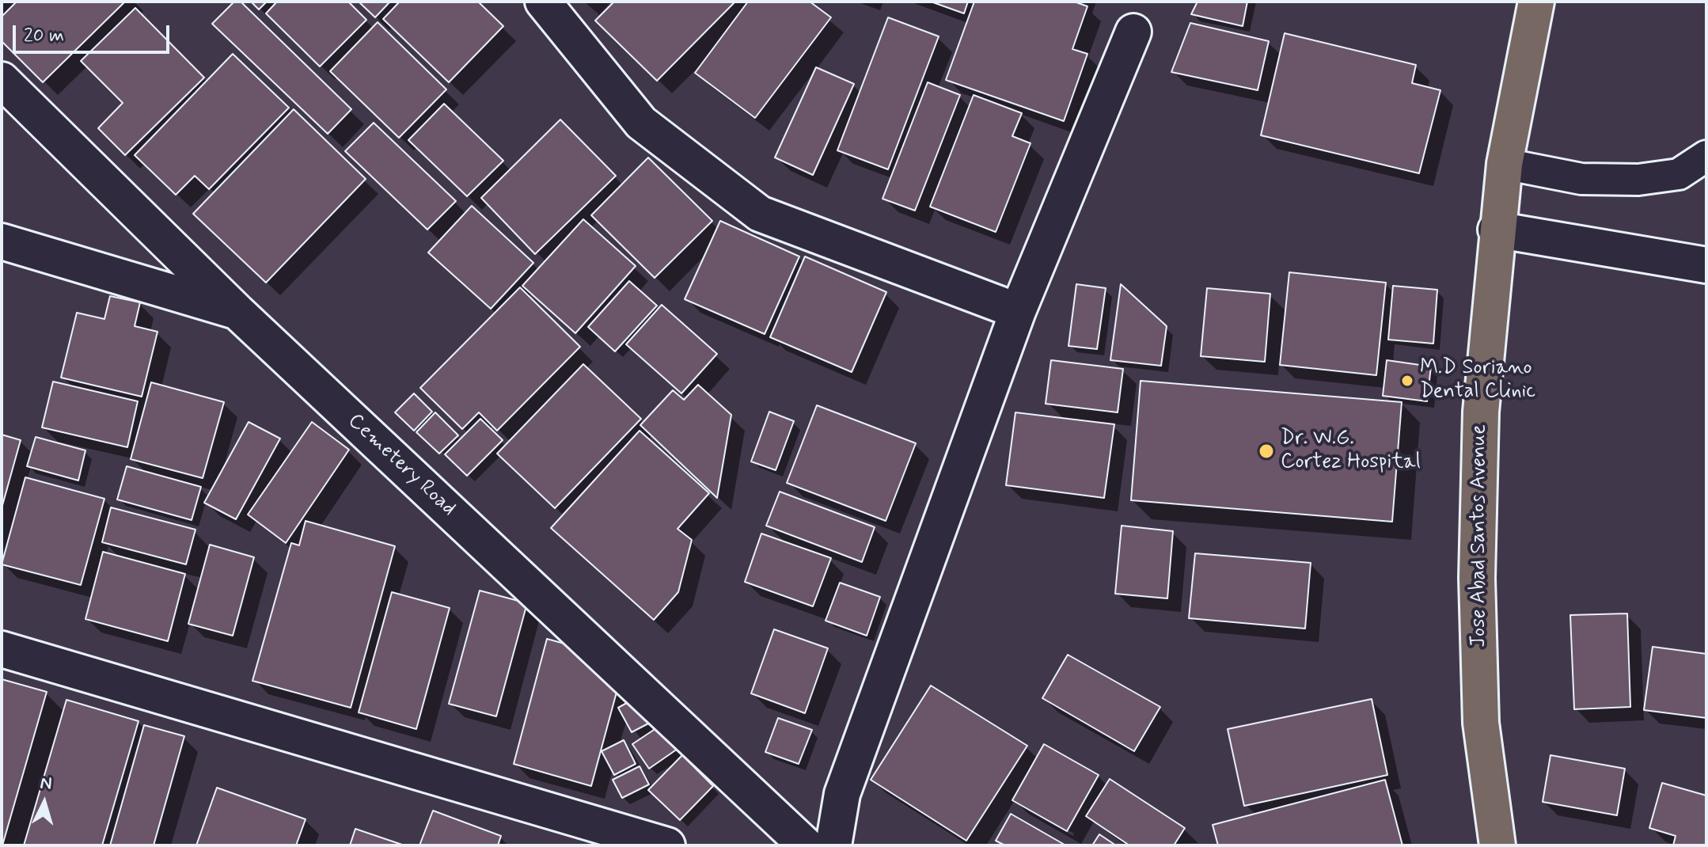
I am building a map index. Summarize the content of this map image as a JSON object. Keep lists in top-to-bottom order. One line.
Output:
{"streets":{"highway":["Jose Abad Santos Avenue"],"street":["Cemetery Road"]},"places":["M.D Soriano Dental Clinic","Dr. W.G. Cortez Hospital"],"scale_bar":"20 m","north":"top"}
